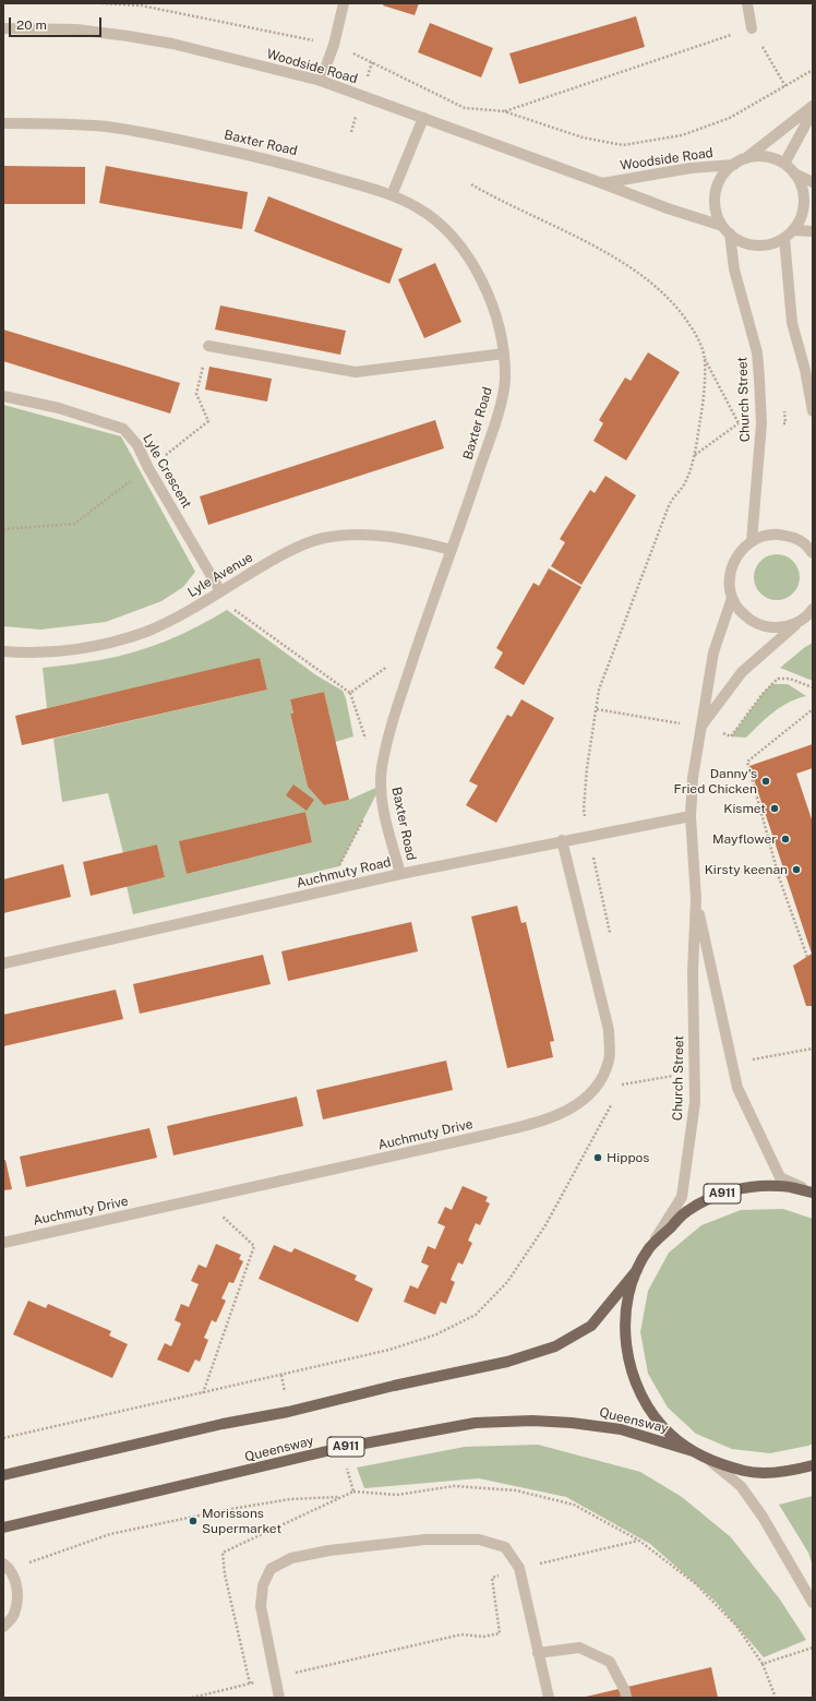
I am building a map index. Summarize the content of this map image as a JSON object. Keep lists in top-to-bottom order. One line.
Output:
{"streets":{"main road":["A911","Queensway"],"street":["Woodside Road","Baxter Road","Church Street","Lyle Crescent","Lyle Avenue","Auchmuty Road","Auchmuty Drive"]},"crossings":[["Woodside Road","Church Street"],["Baxter Road","Lyle Avenue"],["Baxter Road","Auchmuty Road"],["Church Street","Auchmuty Road"],["Church Street","A911"],["Lyle Crescent","Lyle Avenue"],["Auchmuty Road","Auchmuty Drive"],["A911","Queensway"]],"places":["Danny's Fried Chicken","Kismet","Mayflower","Kirsty keenan","Hippos","Morissons Supermarket"],"scale_bar":"20 m"}
